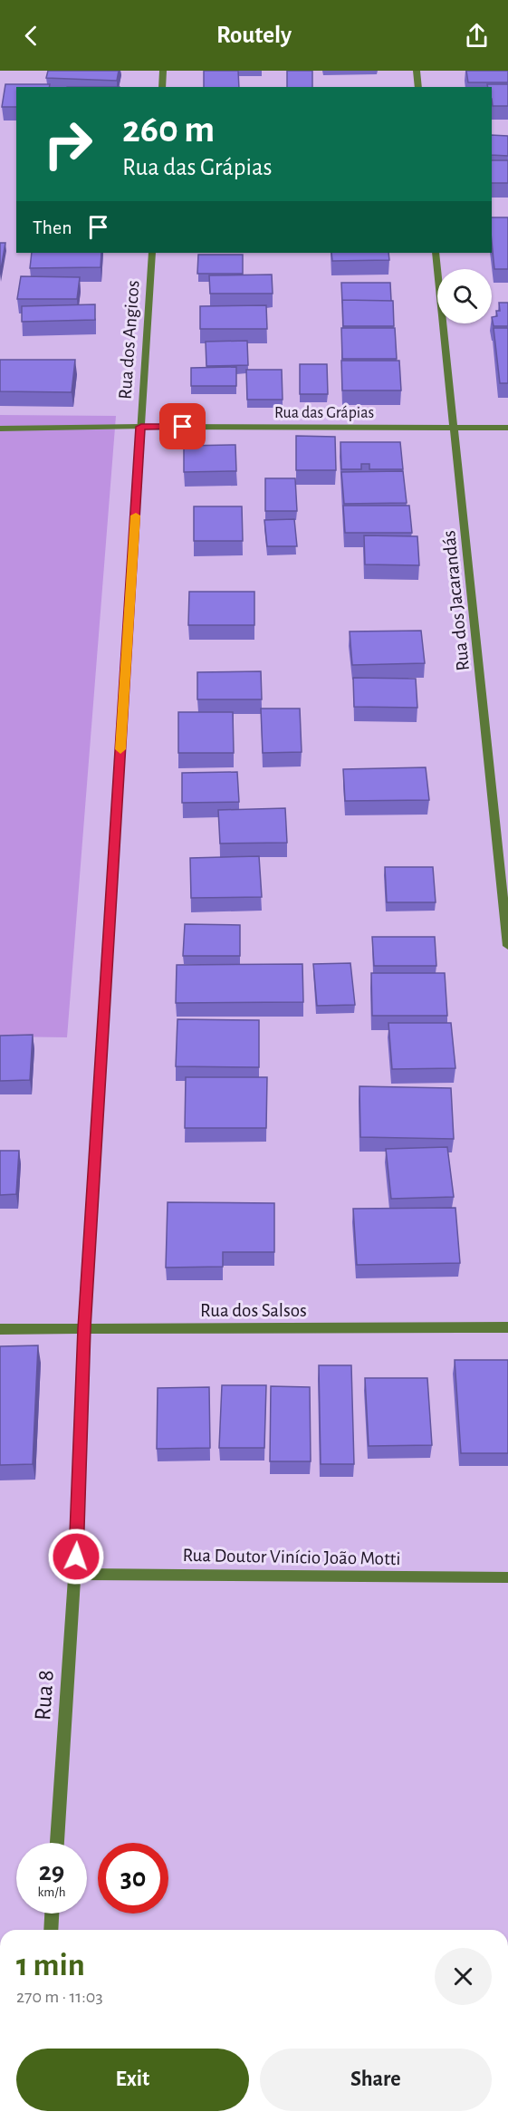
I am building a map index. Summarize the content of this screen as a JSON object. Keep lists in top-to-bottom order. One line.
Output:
{"streets":{"street":["Rua dos Angicos","Rua das Grápias","Rua dos Jacarandás","Rua dos Salsos","Rua Doutor Vinício João Motti","Rua 8"]},"crossings":[["Rua dos Angicos","Rua das Grápias"],["Rua dos Angicos","Rua dos Salsos"],["Rua dos Angicos","Rua 8"],["Rua das Grápias","Rua dos Jacarandás"],["Rua Doutor Vinício João Motti","Rua 8"]],"page":{"header":"Routely","turn":["260 m","Rua das Grápias"],"then":"Then","speed":"29 km/h","limit":"30","heading":["1 min","270 m · 11:03"],"buttons":["Exit","Share"]}}
